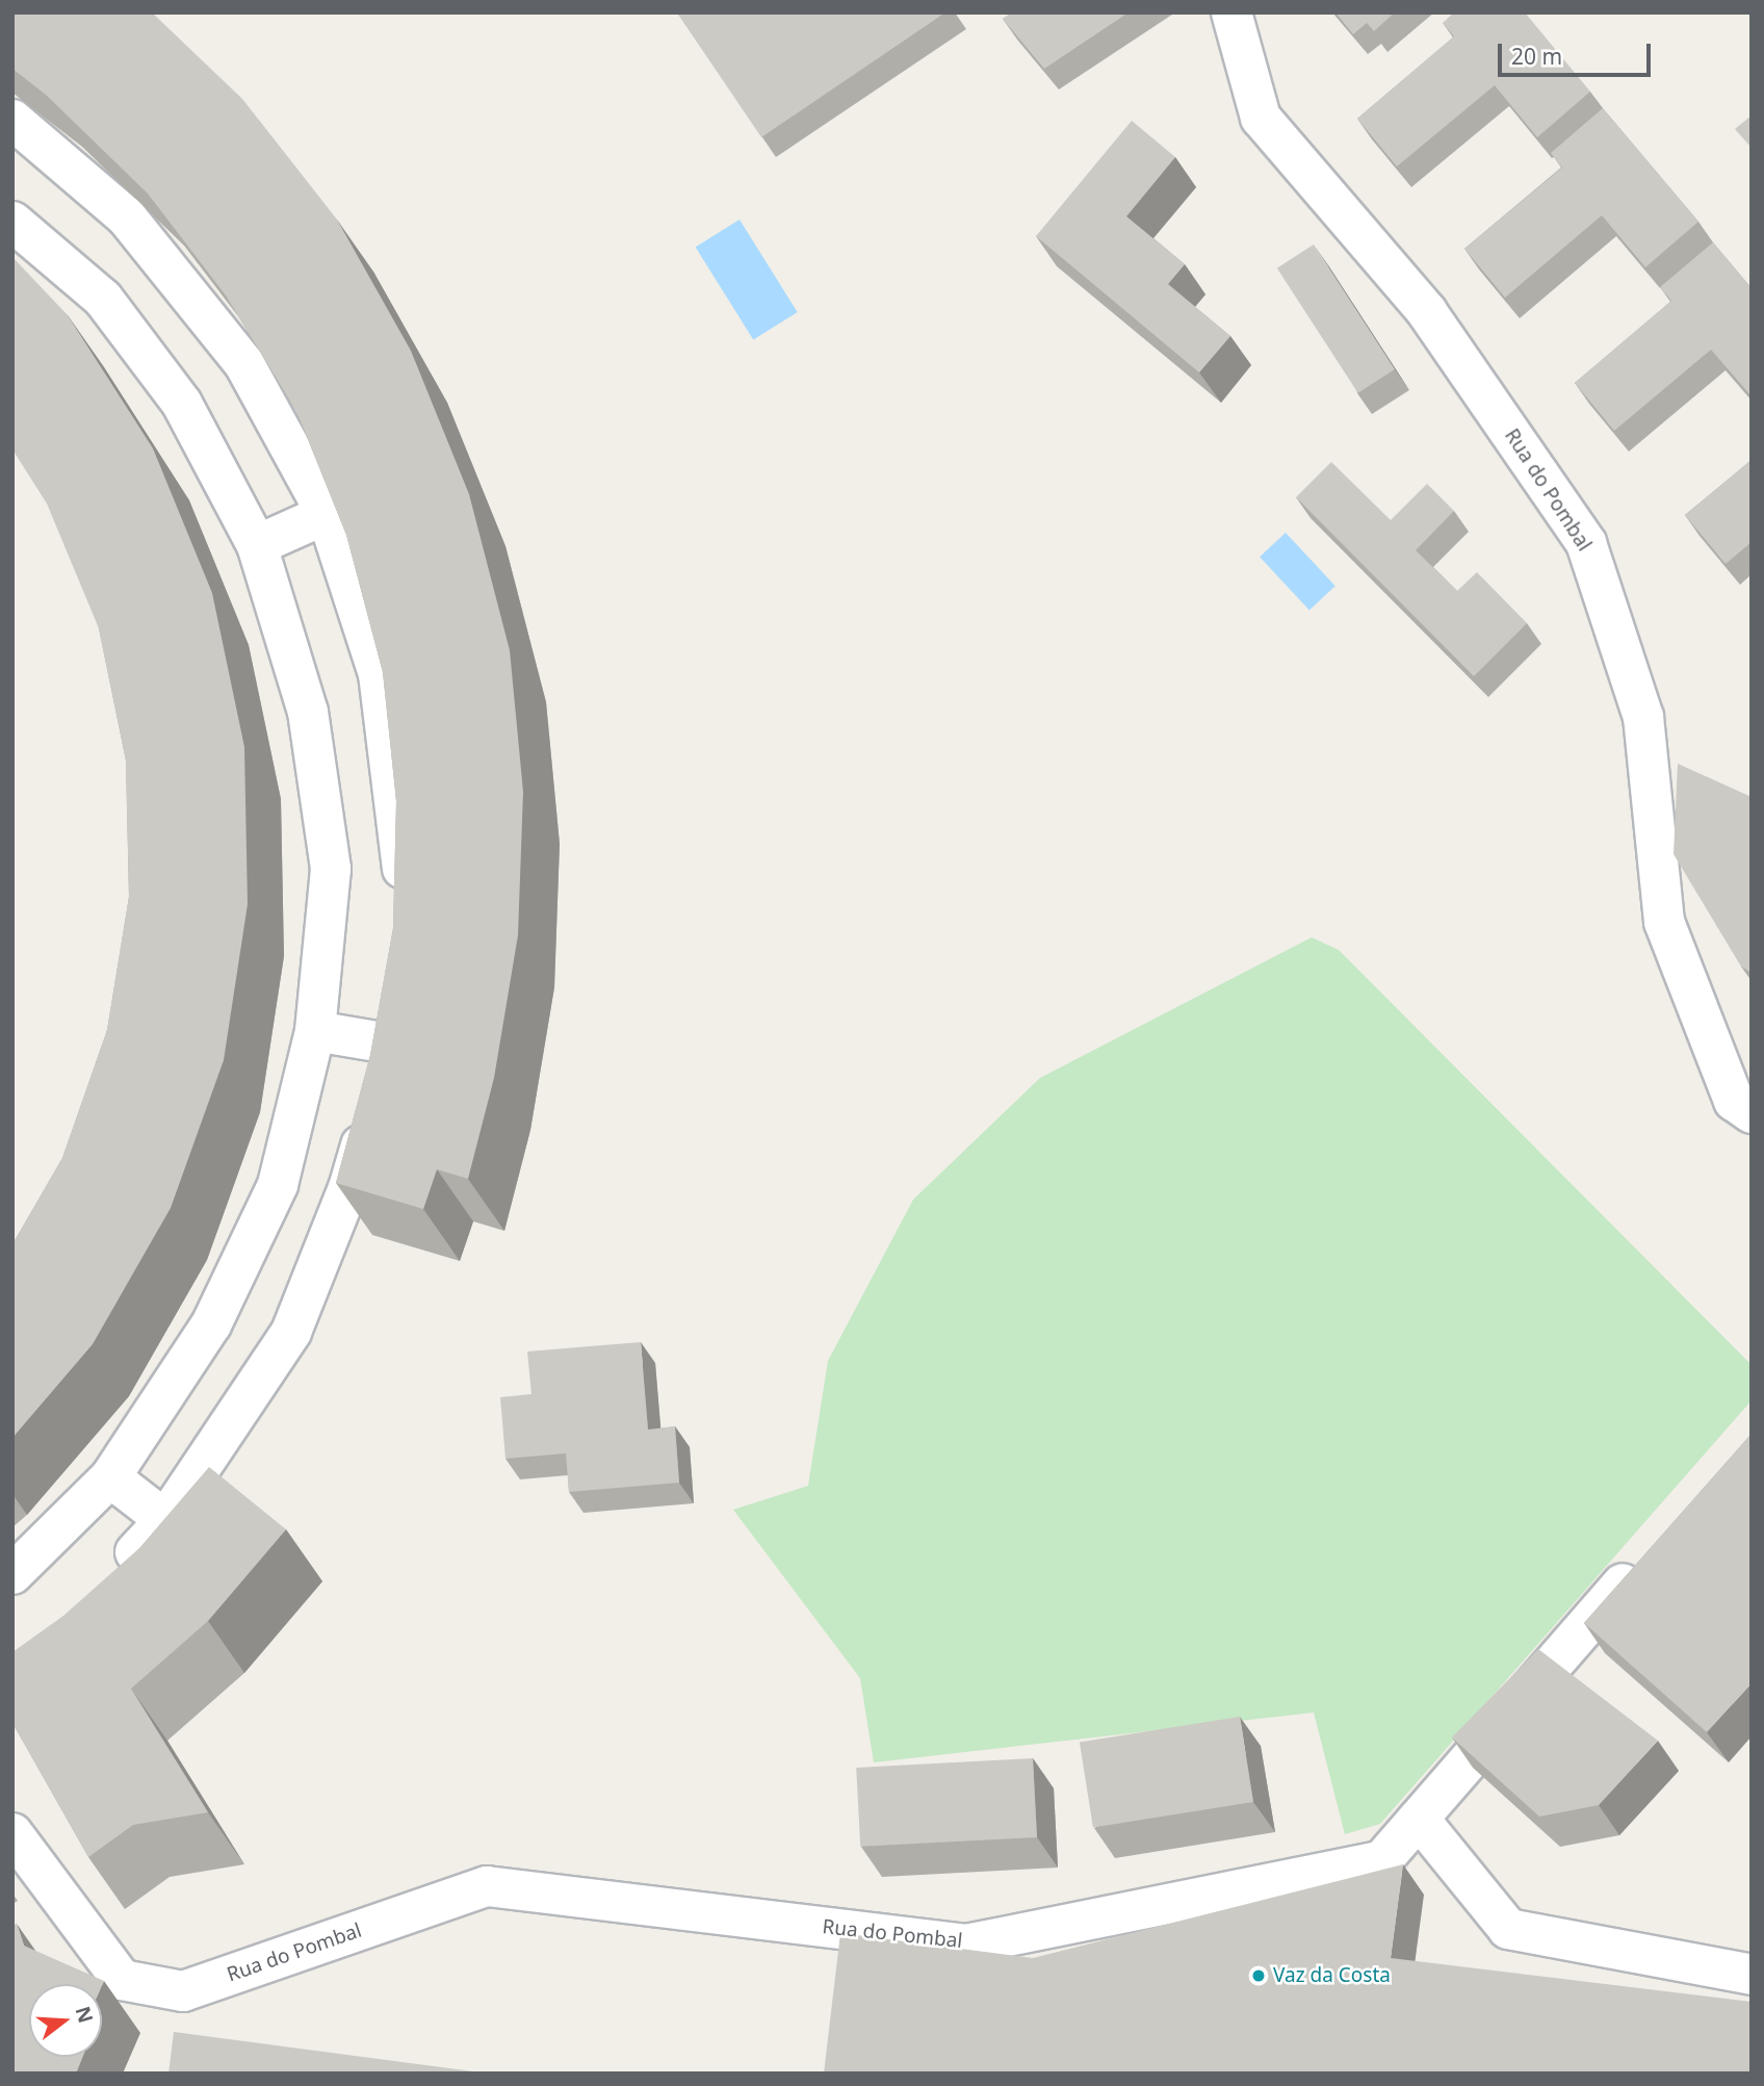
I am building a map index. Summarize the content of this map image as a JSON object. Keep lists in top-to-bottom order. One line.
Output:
{"streets":{"street":["Rua do Pombal"]},"places":["Vaz da Costa"],"scale_bar":"20 m","north":"right"}
